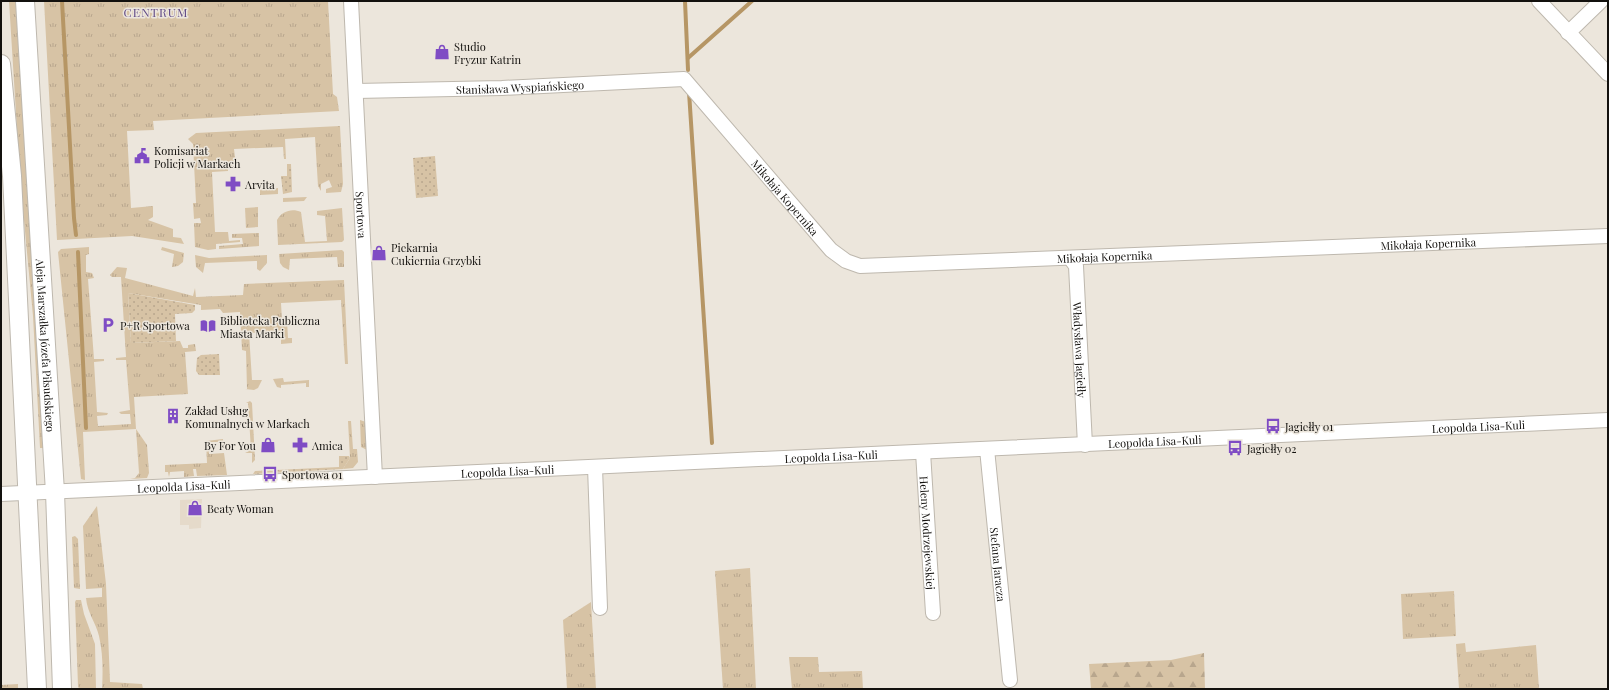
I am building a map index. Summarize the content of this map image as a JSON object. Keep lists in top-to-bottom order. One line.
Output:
{"streets":{"main road":["Aleja Marszałka Józefa Piłsudskiego"],"street":["Stanisława Wyspiańskiego","Mikołaja Kopernika","Sportowa","Władysława Jagiełły","Leopolda Lisa-Kuli","Heleny Modrzejewskiej","Stefana Jaracza"]},"crossings":[["Stanisława Wyspiańskiego","Mikołaja Kopernika"],["Stanisława Wyspiańskiego","Sportowa"],["Mikołaja Kopernika","Władysława Jagiełły"],["Sportowa","Leopolda Lisa-Kuli"],["Aleja Marszałka Józefa Piłsudskiego","Leopolda Lisa-Kuli"],["Władysława Jagiełły","Leopolda Lisa-Kuli"],["Leopolda Lisa-Kuli","Heleny Modrzejewskiej"],["Leopolda Lisa-Kuli","Stefana Jaracza"]],"districts":["CENTRUM"],"places":{"shop":["Studio Fryzur Katrin","Piekarnia Cukiernia Grzybki","By For You","Beaty Woman"],"public building":["Komisariat Policji w Markach"],"pharmacy":["Arvita","Amica"],"parking":["P+R Sportowa"],"library":["Biblioteka Publiczna Miasta Marki"],"building":["Zakład Usług Komunalnych w Markach"],"bus stop":["Jagiełły 01","Jagiełły 02","Sportowa 01"]}}
